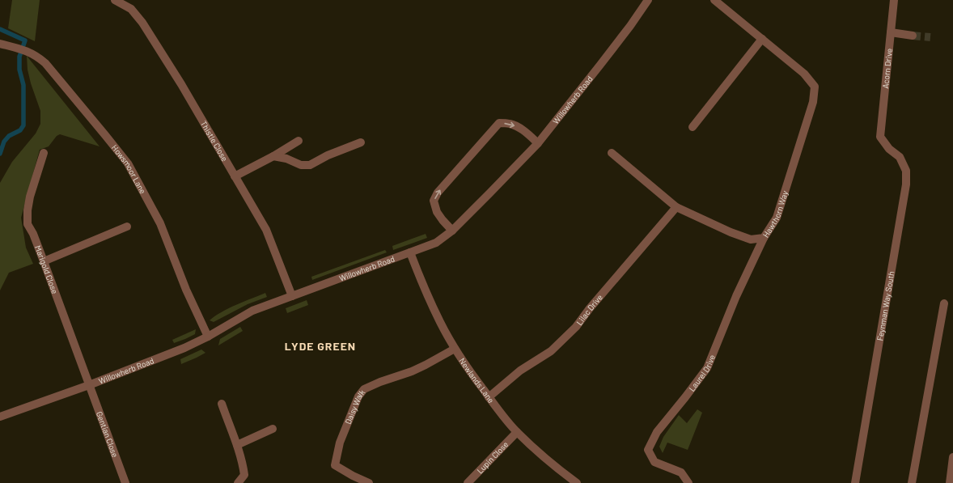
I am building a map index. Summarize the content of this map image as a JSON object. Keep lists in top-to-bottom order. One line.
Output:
{"streets":{"street":["Acorn Drive","Willowherb Road","Thistle Close","Howsmoor Lane","Hawthorn Way","Marigold Close","Feynman Way South","Lilac Drive","Laurel Drive","Newlands Lane","Daisy Walk","Gentian Close","Lupin Close"]},"crossings":[["Acorn Drive","Feynman Way South"],["Willowherb Road","Thistle Close"],["Willowherb Road","Howsmoor Lane"],["Willowherb Road","Marigold Close"],["Willowherb Road","Newlands Lane"],["Willowherb Road","Gentian Close"],["Hawthorn Way","Lilac Drive"],["Hawthorn Way","Laurel Drive"],["Marigold Close","Gentian Close"],["Lilac Drive","Newlands Lane"],["Newlands Lane","Daisy Walk"],["Newlands Lane","Lupin Close"]],"districts":["LYDE GREEN"]}
